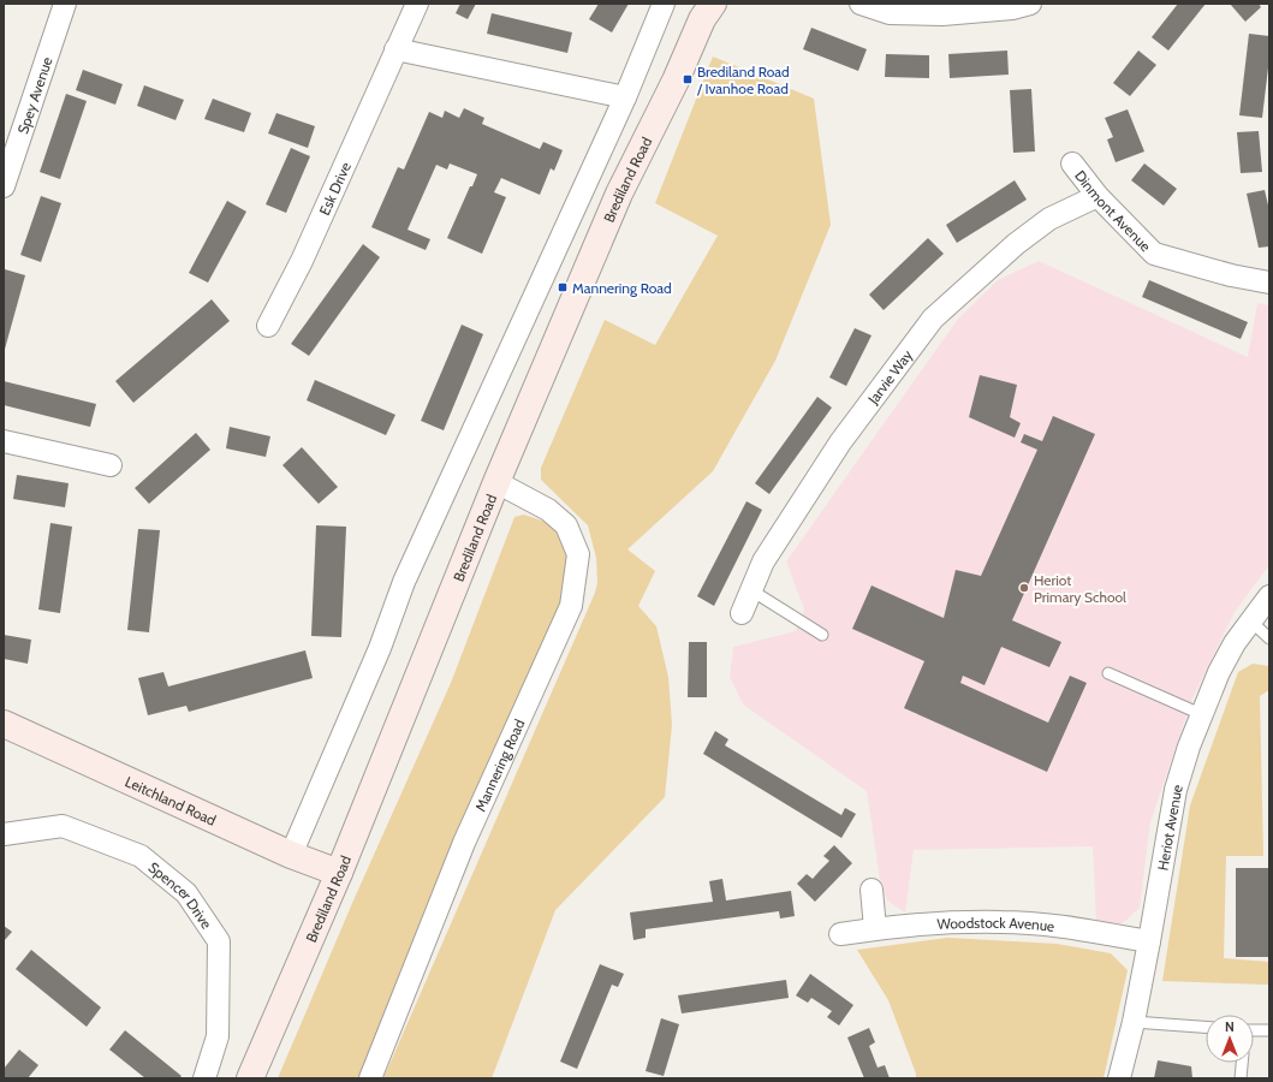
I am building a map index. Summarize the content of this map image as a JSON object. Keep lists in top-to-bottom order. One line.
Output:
{"streets":{"street":["Spey Avenue","Brediland Road","Esk Drive","Dinmont Avenue","Jarvie Way","Mannering Road","Leitchland Road","Heriot Avenue","Spencer Drive","Woodstock Avenue"]},"crossings":[["Brediland Road","Mannering Road"],["Brediland Road","Leitchland Road"],["Dinmont Avenue","Jarvie Way"],["Heriot Avenue","Woodstock Avenue"]],"places":{"transit":["Brediland Road / Ivanhoe Road","Mannering Road"],"other":["Heriot Primary School"]},"north":"top"}
